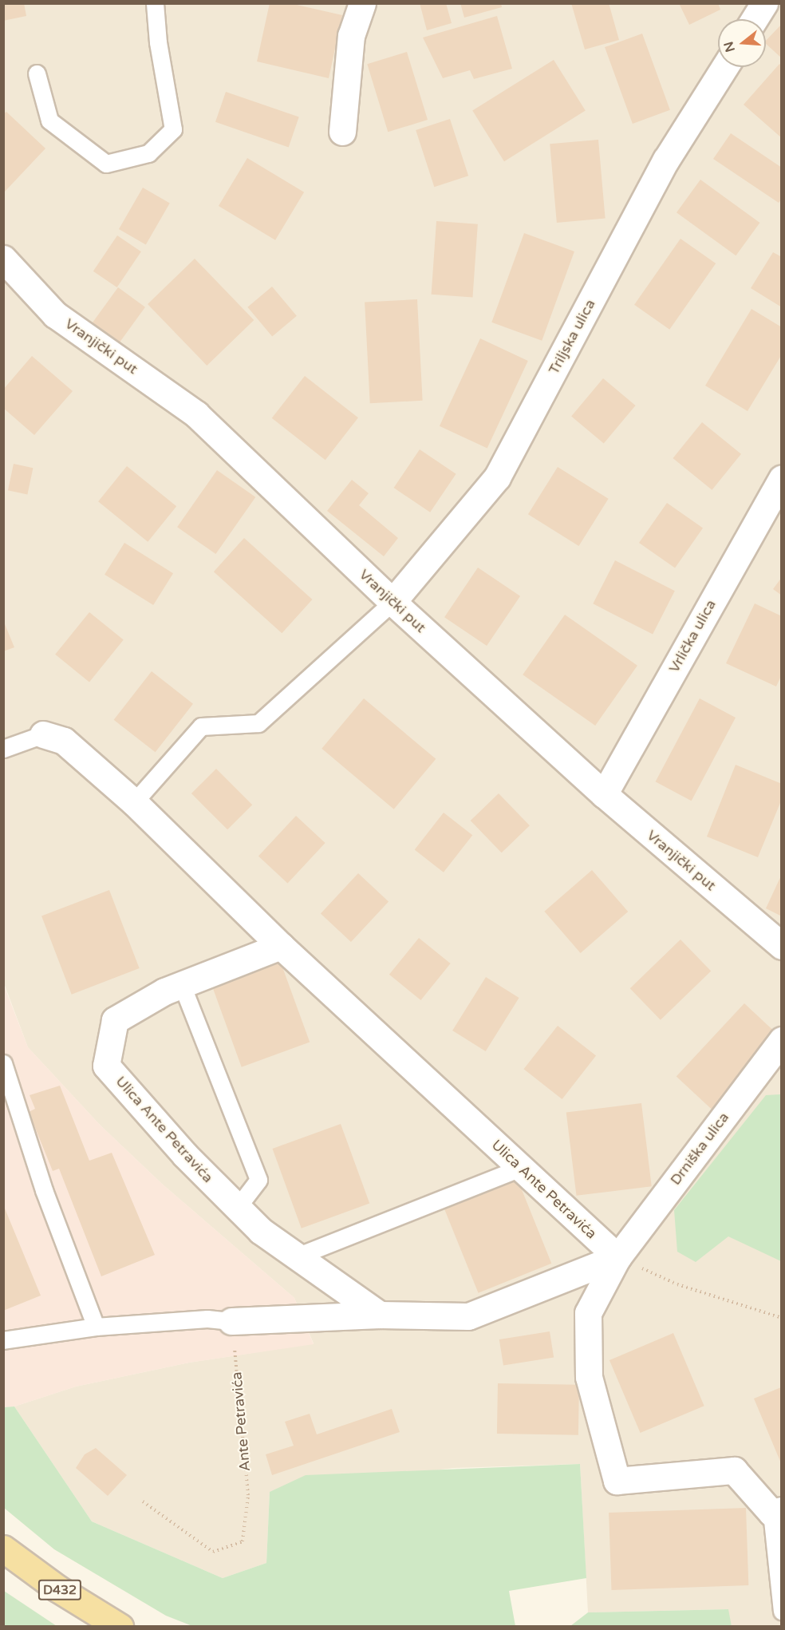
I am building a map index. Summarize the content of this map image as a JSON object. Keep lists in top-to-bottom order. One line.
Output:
{"streets":{"main road":["D432"],"street":["Triljska ulica","Vranjički put","Vrlička ulica","Ulica Ante Petravića","Drniška ulica"],"path":["Ante Petravića"]},"crossings":[["Triljska ulica","Vranjički put"],["Vranjički put","Vrlička ulica"],["Ulica Ante Petravića","Drniška ulica"]],"north":"left"}
